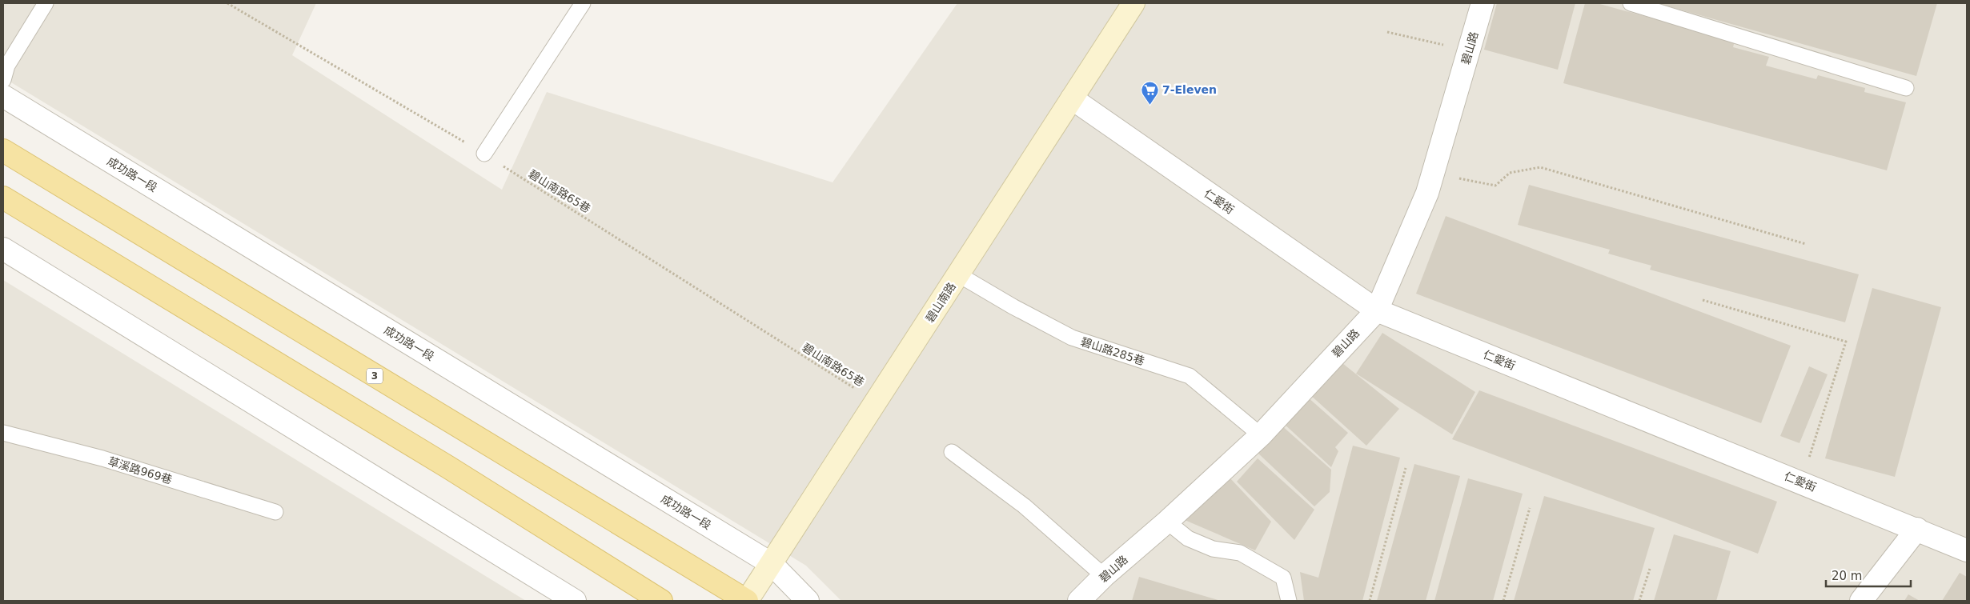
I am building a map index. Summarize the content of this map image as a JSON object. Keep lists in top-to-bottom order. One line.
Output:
{"streets":{"main road":["碧山南路","3"],"street":["碧山路","成功路一段","仁愛街"],"lane":["碧山路285巷","草溪路969巷"],"path":["碧山南路65巷"]},"crossings":[["碧山路","仁愛街"],["碧山路","碧山路285巷"],["成功路一段","碧山南路"],["碧山南路65巷","碧山南路"],["仁愛街","碧山南路"],["碧山南路","碧山路285巷"],["碧山南路","3"]],"places":{"supermarket":["7-Eleven"]},"scale_bar":"20 m"}
